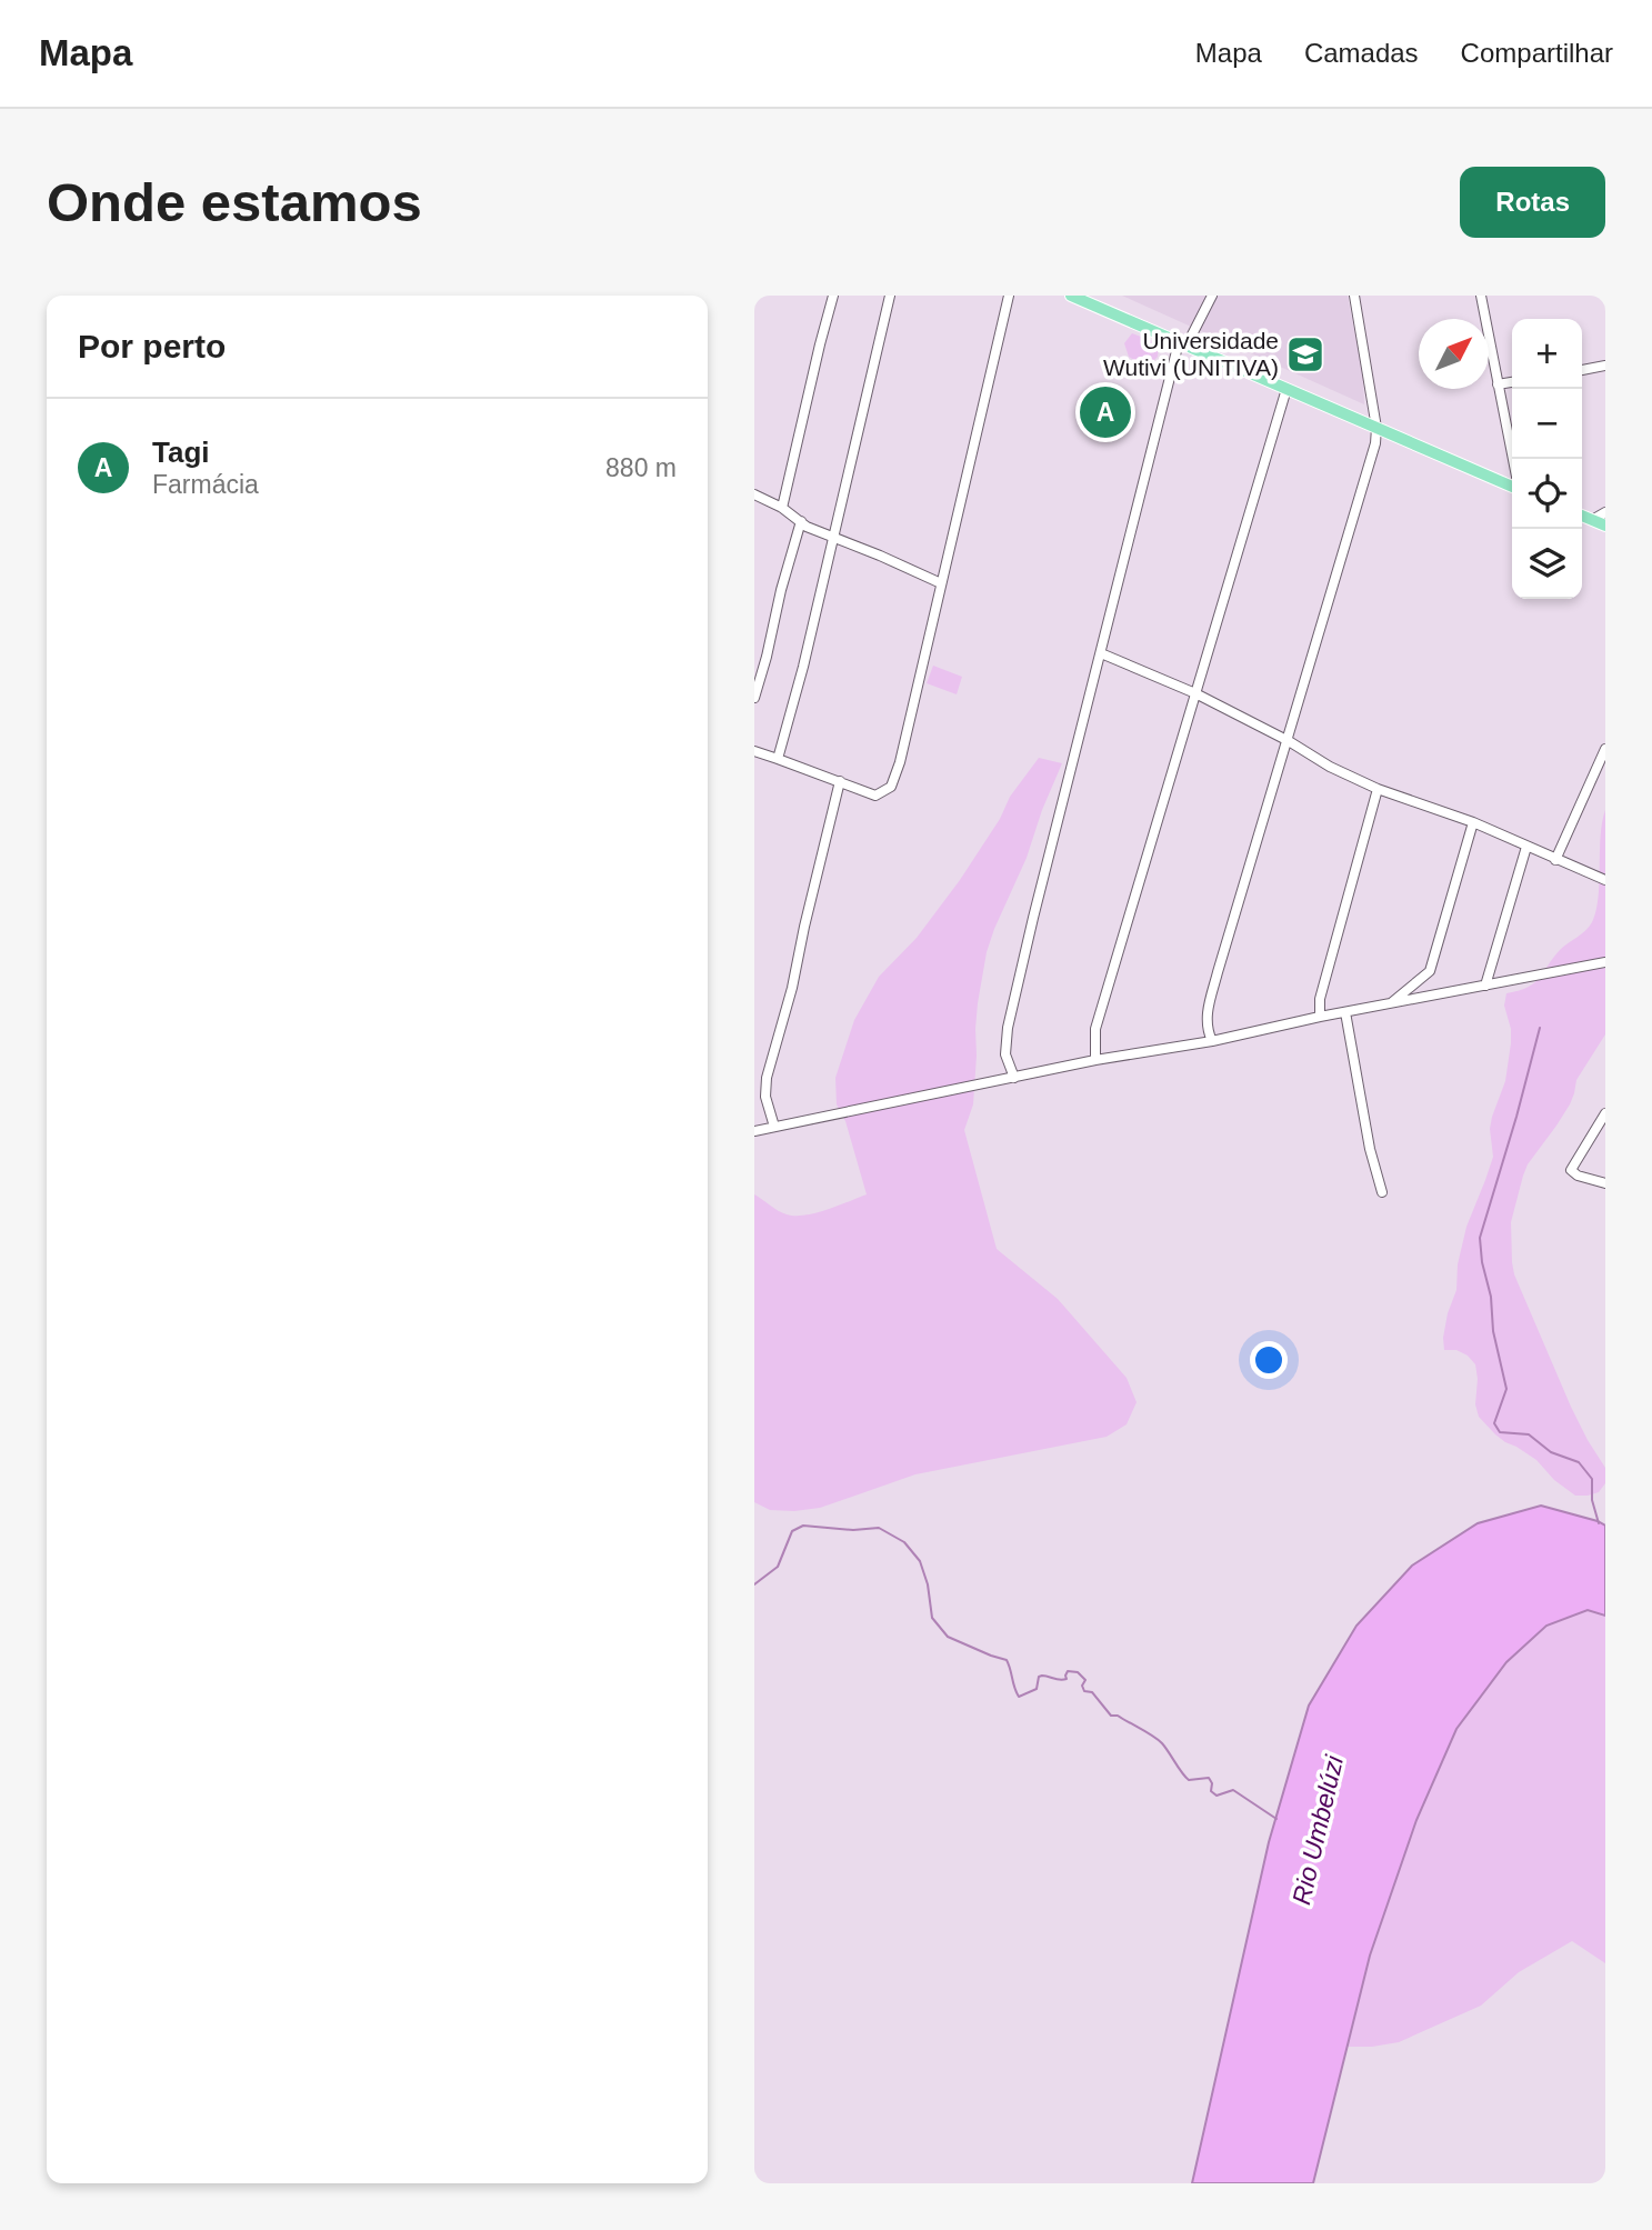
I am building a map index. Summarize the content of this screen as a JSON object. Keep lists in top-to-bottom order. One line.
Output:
{"water":["Rio Umbelúzi"],"places":{"school or university":["Universidade Wutivi (UNITIVA)"]},"north":"top right","page":{"header":"Mapa","nav":["Mapa","Camadas","Compartilhar"],"buttons":"Rotas","title":"Onde estamos","heading":"Por perto","map_buttons":["+","−"],"pins":"A","list":[{"mark":"A","name":"Tagi","note":"Farmácia","value":"880 m"}]}}
